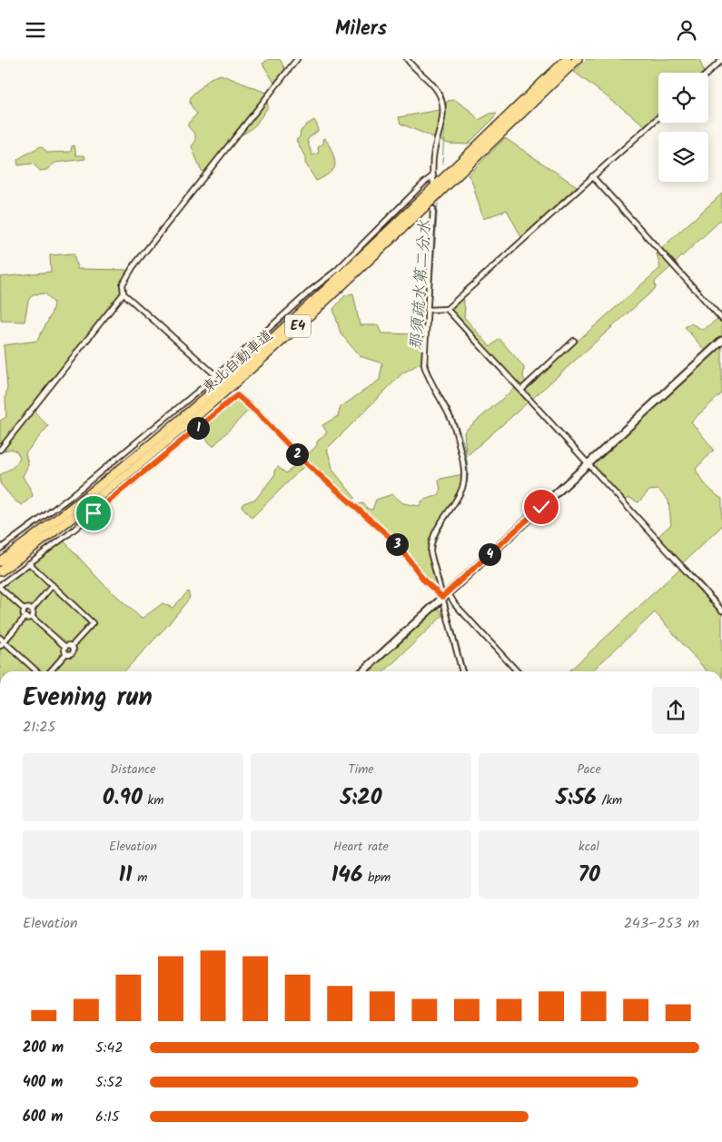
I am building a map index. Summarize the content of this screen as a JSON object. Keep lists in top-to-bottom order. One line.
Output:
{"streets":{"highway":["E4","東北自動車道"]},"water":["那須疏水第二分水"],"page":{"header":"Milers","pins":["1","2","3","4"],"heading":["Evening run","21:25"],"stats":[["Distance","0.90 km"],["Time","5:20"],["Pace","5:56 /km"],["Elevation","11 m"],["Heart rate","146 bpm"],["kcal","70"]],"chart":["Elevation","243–253 m"],"list":[{"name":"200 m","note":"5:42"},{"name":"400 m","note":"5:52"},{"name":"600 m","note":"6:15"}]}}
